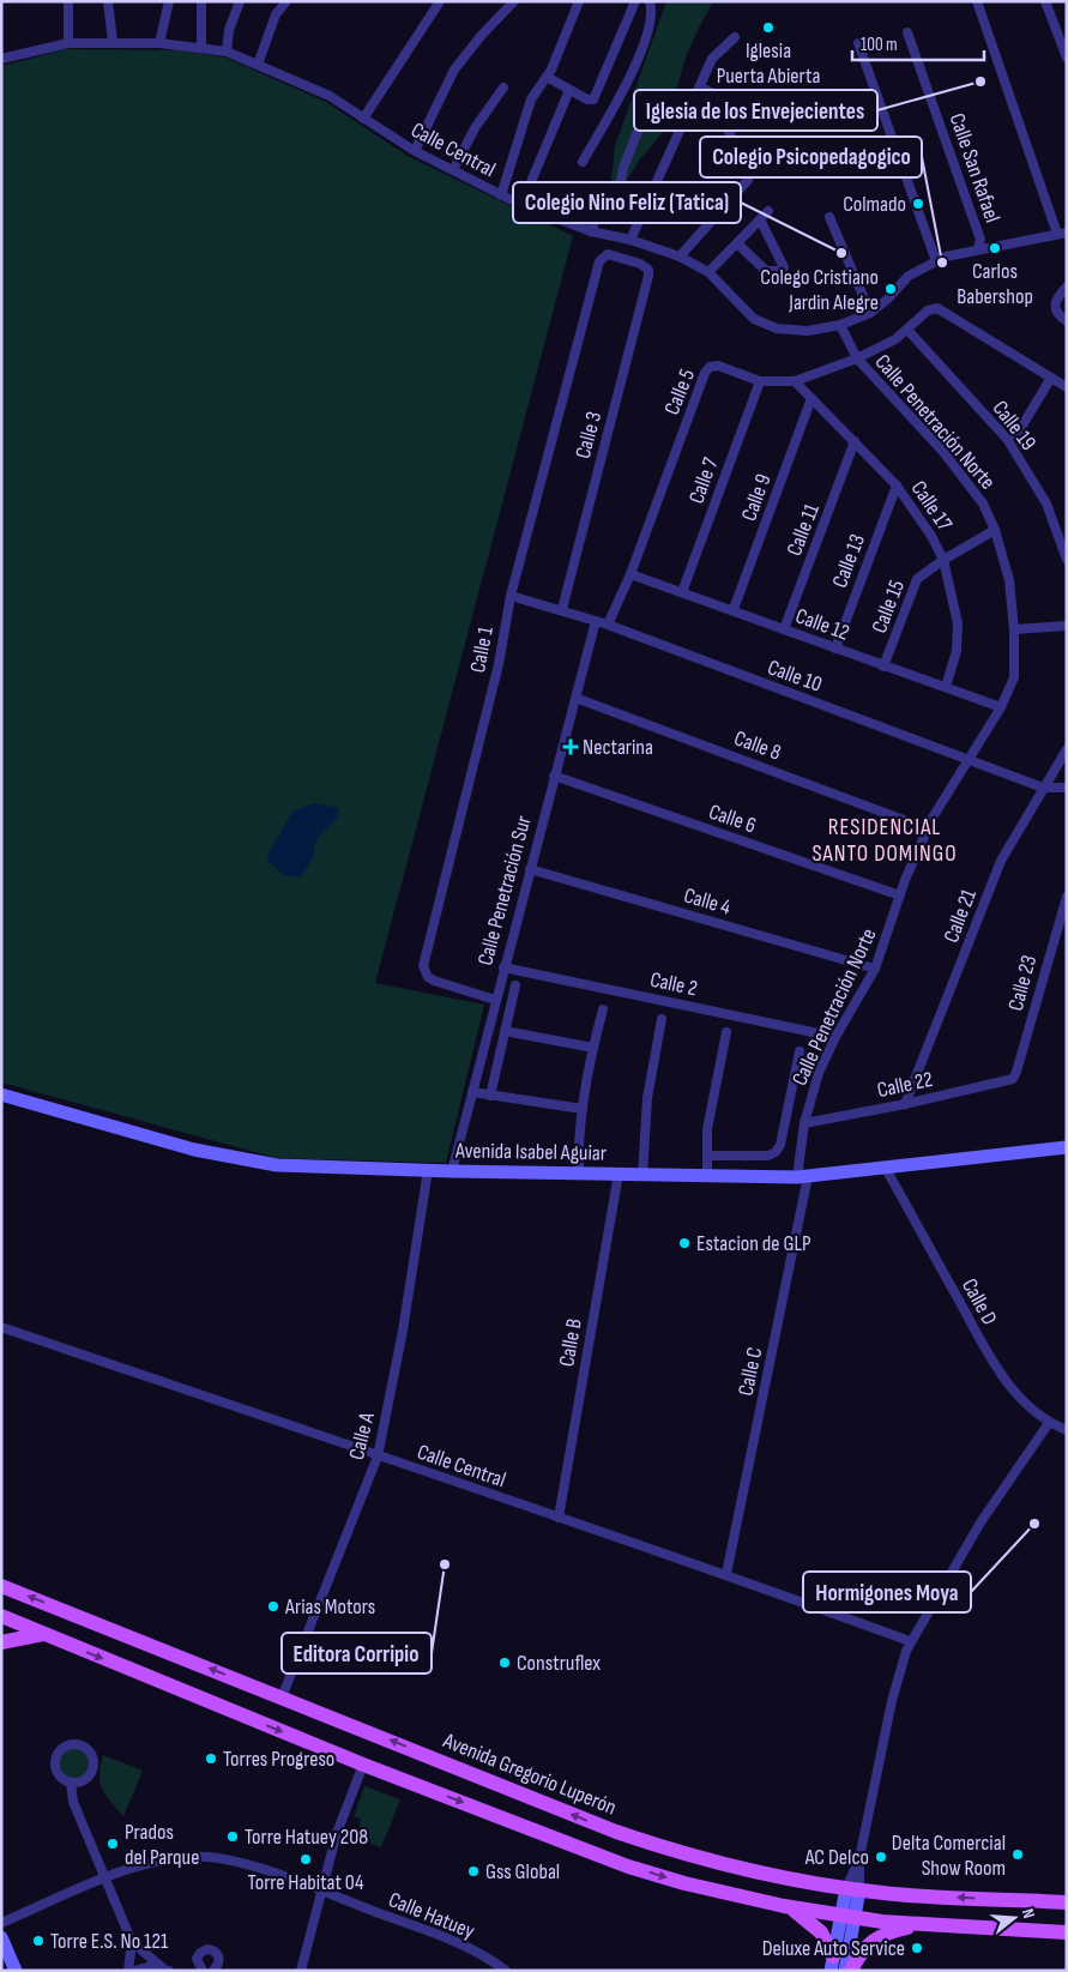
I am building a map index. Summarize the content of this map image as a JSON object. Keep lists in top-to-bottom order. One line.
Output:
{"streets":{"main road":["Avenida Isabel Aguiar","Avenida Gregorio Luperón"],"street":["Calle Central","Calle San Rafael","Calle 5","Calle Penetración Norte","Calle 19","Calle 3","Calle 7","Calle 9","Calle 17","Calle 11","Calle 13","Calle 15","Calle 12","Calle 1","Calle 10","Calle 8","Calle 6","Calle Penetración Sur","Calle 4","Calle 21","Calle 23","Calle 2","Calle 22","Calle D","Calle B","Calle C","Calle A","Calle Hatuey"]},"crossings":[["Calle Central","Calle San Rafael"],["Calle Central","Calle Penetración Norte"],["Calle Central","Calle B"],["Calle Central","Calle C"],["Calle Central","Calle A"],["Calle 5","Calle Penetración Norte"],["Calle 5","Calle 19"],["Calle 5","Calle 7"],["Calle 5","Calle 17"],["Calle 5","Calle 12"],["Calle 5","Calle 10"],["Calle Penetración Norte","Calle 15"],["Calle Penetración Norte","Calle 12"],["Calle Penetración Norte","Calle 10"],["Calle Penetración Norte","Calle 8"],["Calle Penetración Norte","Calle 6"],["Calle Penetración Norte","Calle 4"],["Calle Penetración Norte","Calle 2"],["Calle Penetración Norte","Calle 22"],["Calle Penetración Norte","Avenida Isabel Aguiar"],["Calle Penetración Norte","Calle C"],["Calle 3","Calle 1"],["Calle 3","Calle 10"],["Calle 7","Calle 12"],["Calle 9","Calle 17"],["Calle 9","Calle 12"],["Calle 17","Calle 11"],["Calle 17","Calle 13"],["Calle 17","Calle 15"],["Calle 17","Calle 12"],["Calle 11","Calle 12"],["Calle 13","Calle 12"],["Calle 15","Calle 12"],["Calle 1","Calle 10"],["Calle 1","Calle Penetración Sur"],["Calle 10","Calle Penetración Sur"],["Calle 10","Calle 21"],["Calle 8","Calle Penetración Sur"],["Calle 6","Calle Penetración Sur"],["Calle Penetración Sur","Calle 4"],["Calle Penetración Sur","Calle 2"],["Calle Penetración Sur","Avenida Isabel Aguiar"],["Calle 21","Calle 22"],["Calle 23","Calle 22"],["Avenida Isabel Aguiar","Calle D"],["Avenida Isabel Aguiar","Calle B"],["Avenida Isabel Aguiar","Calle C"],["Avenida Isabel Aguiar","Calle A"],["Calle A","Avenida Gregorio Luperón"]],"districts":["RESIDENCIAL SANTO DOMINGO"],"places":{"other":["Iglesia Puerta Abierta","Iglesia de los Envejecientes","Colmado","Carlos Babershop","Colegio Nino Feliz (Tatica)","Colegio Psicopedagogico","Colego Cristiano Jardin Alegre","Estacion de GLP","Hormigones Moya","Editora Corripio","Arias Motors","Construflex","Torres Progreso","Torre Hatuey 208","Prados del Parque","Delta Comercial Show Room","AC Delco","Torre Habitat 04","Gss Global","Torre E.S. No 121","Deluxe Auto Service"],"health":["Nectarina"]},"scale_bar":"100 m","north":"right"}
